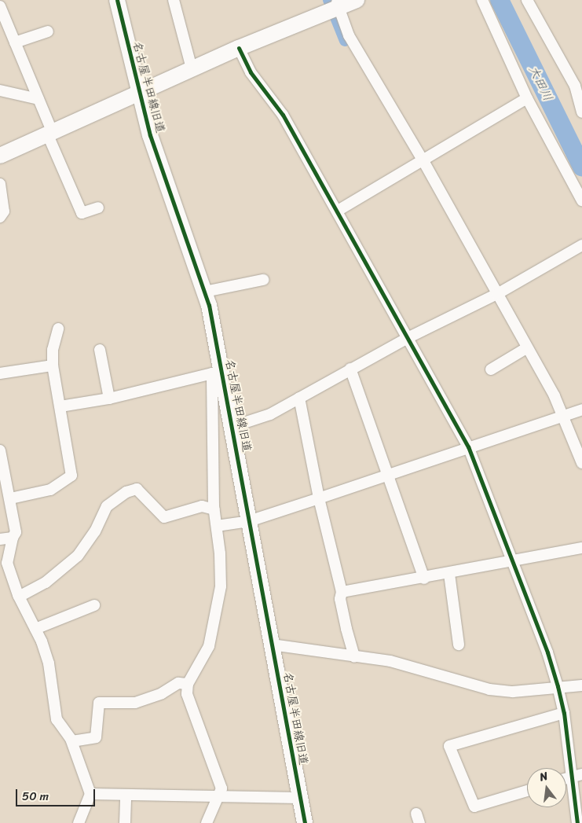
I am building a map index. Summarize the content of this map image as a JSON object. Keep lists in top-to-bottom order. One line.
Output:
{"streets":{"street":["名古屋半田線旧道"]},"water":["大田川"],"scale_bar":"50 m","north":"top"}
